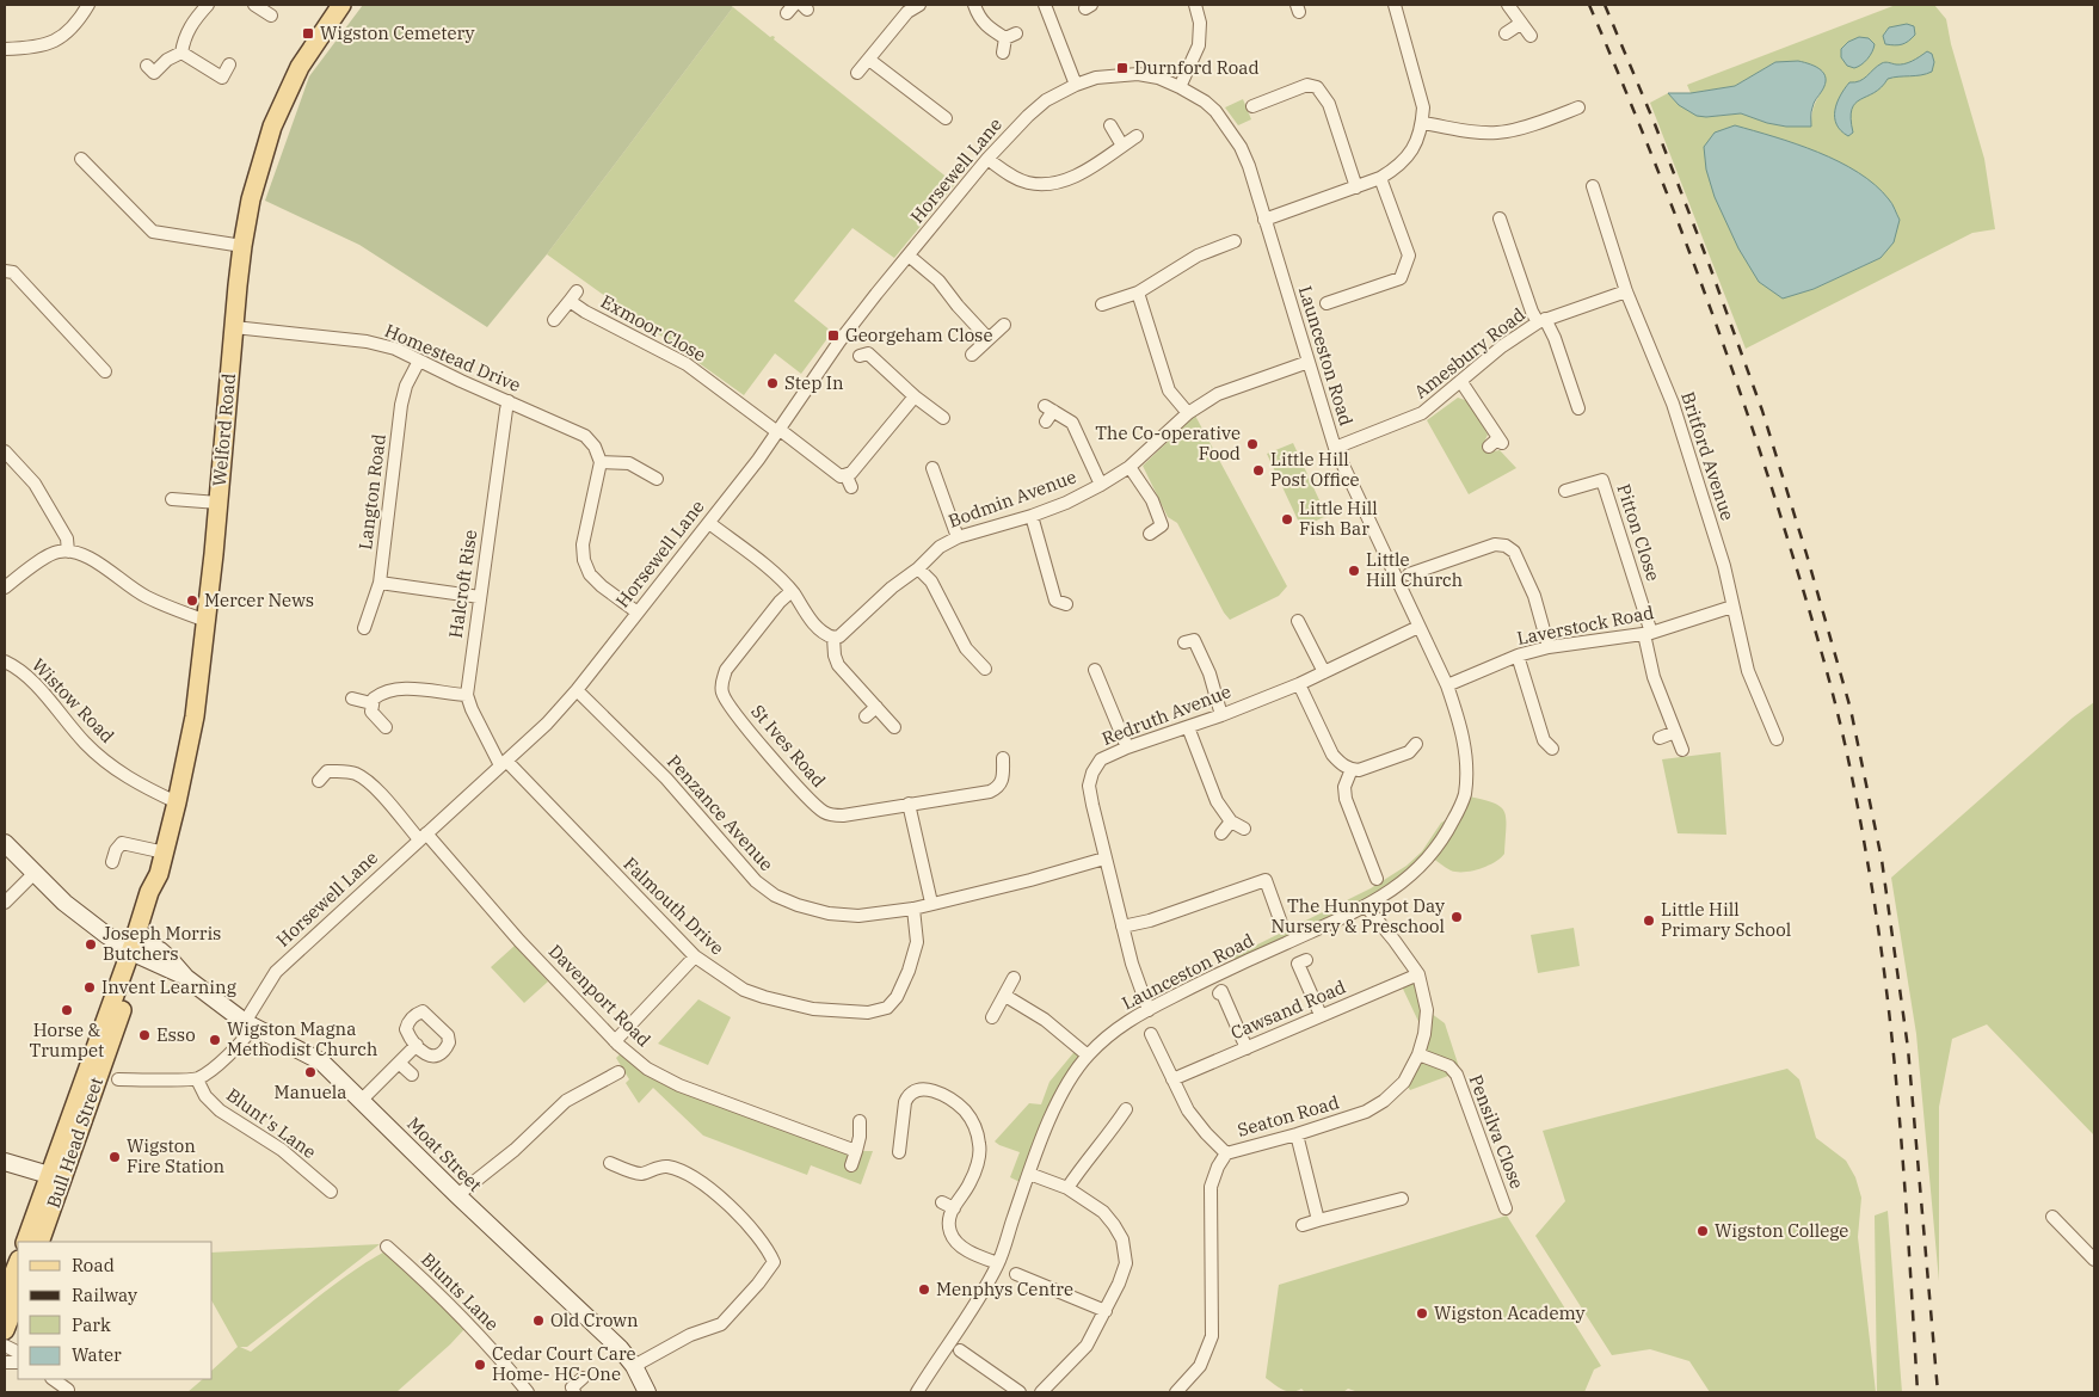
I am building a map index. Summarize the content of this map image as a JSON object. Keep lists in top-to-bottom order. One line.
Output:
{"streets":{"main road":["Welford Road","Bull Head Street","Moat Street"],"street":["Horsewell Lane","Exmoor Close","Amesbury Road","Launceston Road","Homestead Drive","Britford Avenue","Langton Road","Bodmin Avenue","Pitton Close","Halcroft Rise","Laverstock Road","Wistow Road","Redruth Avenue","St Ives Road","Penzance Avenue","Falmouth Drive","Davenport Road","Cawsand Road","Seaton Road","Blunt's Lane","Pensilva Close","Blunts Lane"]},"crossings":[["Horsewell Lane","Exmoor Close"],["Horsewell Lane","Launceston Road"],["Horsewell Lane","Halcroft Rise"],["Horsewell Lane","Penzance Avenue"],["Horsewell Lane","Falmouth Drive"],["Horsewell Lane","Davenport Road"],["Horsewell Lane","Blunt's Lane"],["Horsewell Lane","Moat Street"],["Amesbury Road","Launceston Road"],["Amesbury Road","Britford Avenue"],["Launceston Road","Bodmin Avenue"],["Launceston Road","Laverstock Road"],["Launceston Road","Redruth Avenue"],["Launceston Road","Seaton Road"],["Homestead Drive","Welford Road"],["Homestead Drive","Langton Road"],["Homestead Drive","Halcroft Rise"],["Welford Road","Wistow Road"],["Welford Road","Bull Head Street"],["Welford Road","Moat Street"],["Britford Avenue","Laverstock Road"],["Pitton Close","Laverstock Road"],["Halcroft Rise","Falmouth Drive"],["Redruth Avenue","Penzance Avenue"],["Penzance Avenue","Falmouth Drive"],["Cawsand Road","Seaton Road"],["Seaton Road","Pensilva Close"],["Bull Head Street","Moat Street"]],"places":{"transit":["Wigston Cemetery","Durnford Road","Georgeham Close"],"other":["Step In","The Co-operative Food","Little Hill Post Office","Little Hill Fish Bar","Little Hill Church","Mercer News","The Hunnypot Day Nursery & Preschool","Little Hill Primary School","Joseph Morris Butchers","Invent Learning","Horse & Trumpet","Esso","Wigston Magna Methodist Church","Manuela","Wigston Fire Station","Wigston College","Menphys Centre","Wigston Academy","Old Crown","Cedar Court Care Home- HC-One"]},"legend":["Road","Railway","Park","Water"]}
